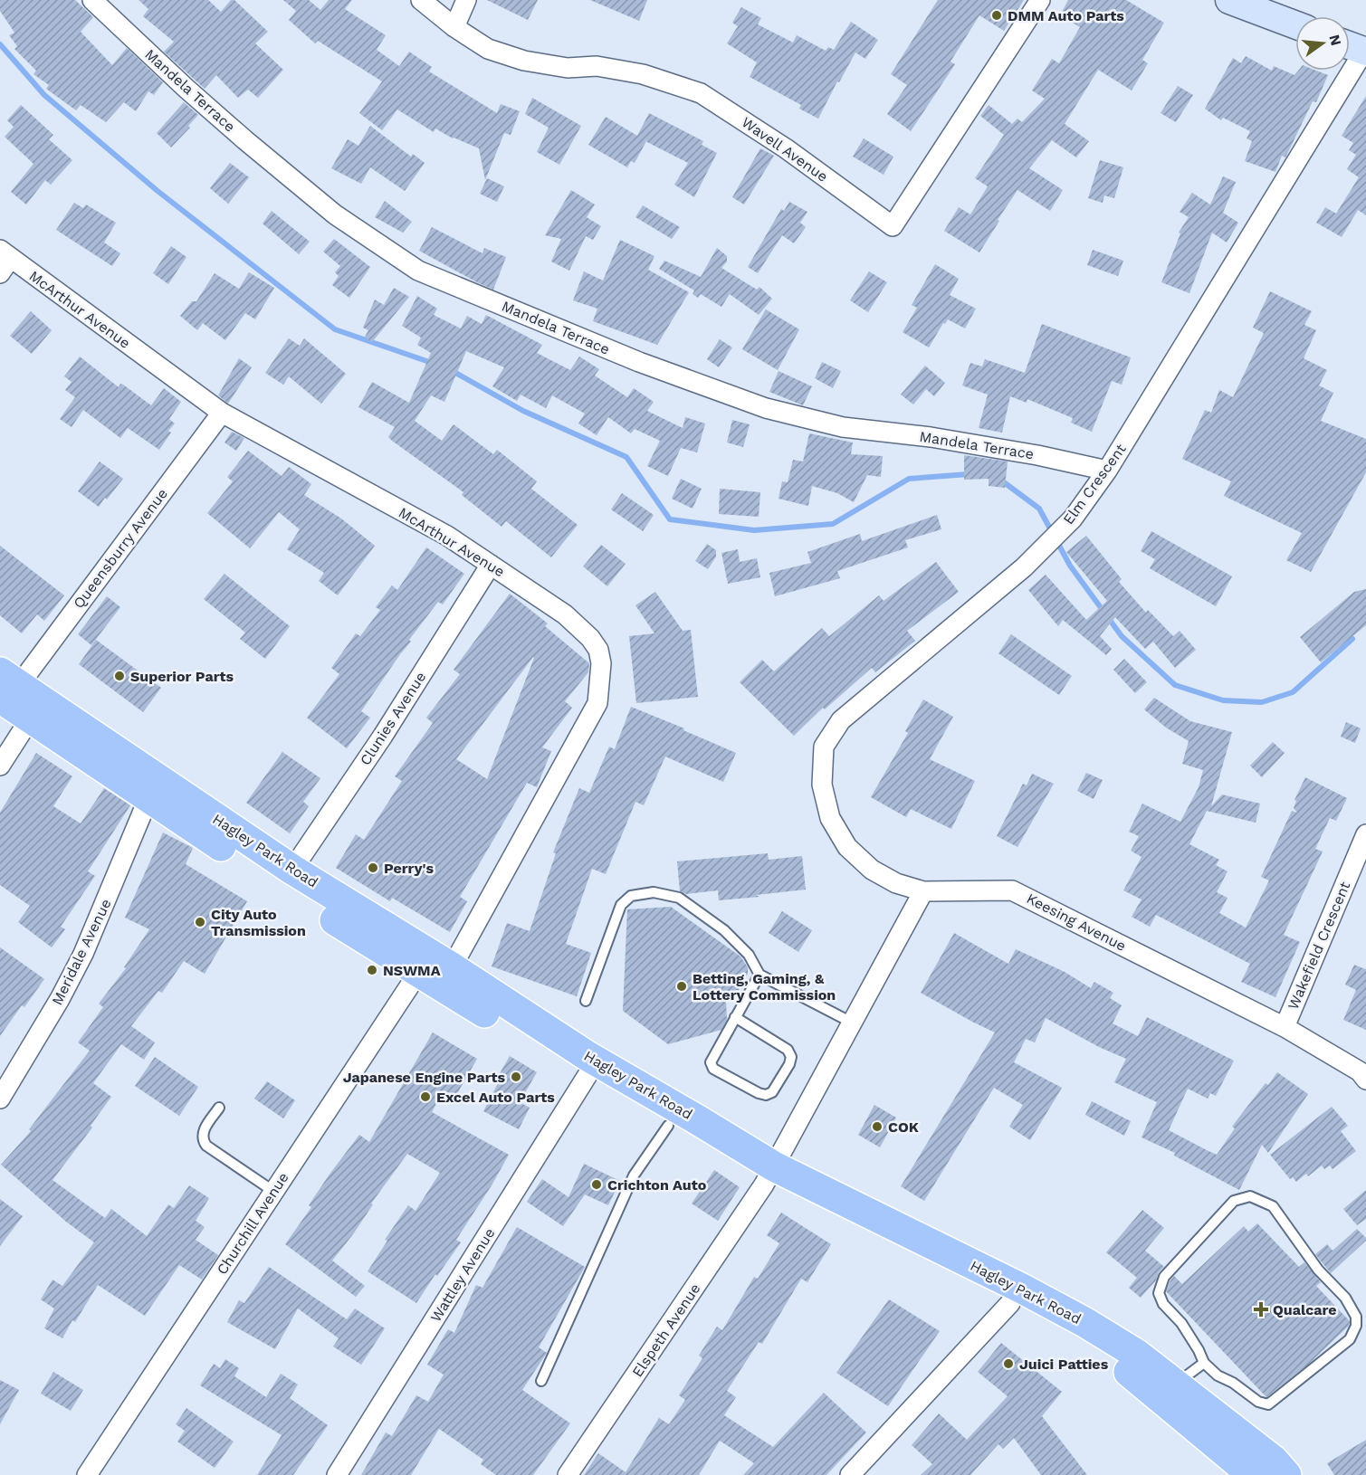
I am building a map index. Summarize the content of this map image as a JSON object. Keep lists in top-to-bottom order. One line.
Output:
{"streets":{"main road":["Hagley Park Road"],"street":["Mandela Terrace","Wavell Avenue","McArthur Avenue","Elm Crescent","Queensburry Avenue","Clunies Avenue","Keesing Avenue","Wakefield Crescent","Meridale Avenue","Churchill Avenue","Wattley Avenue","Elspeth Avenue"]},"crossings":[["Mandela Terrace","Elm Crescent"],["McArthur Avenue","Queensburry Avenue"],["McArthur Avenue","Clunies Avenue"],["McArthur Avenue","Hagley Park Road"],["Elm Crescent","Keesing Avenue"],["Queensburry Avenue","Hagley Park Road"],["Clunies Avenue","Hagley Park Road"],["Hagley Park Road","Meridale Avenue"],["Hagley Park Road","Churchill Avenue"],["Hagley Park Road","Wattley Avenue"],["Hagley Park Road","Elspeth Avenue"],["Keesing Avenue","Wakefield Crescent"]],"places":{"other":["DMM Auto Parts","Superior Parts","Perry's","City Auto Transmission","NSWMA","Betting, Gaming, & Lottery Commission","Japanese Engine Parts","Excel Auto Parts","COK","Crichton Auto","Juici Patties"],"health":["Qualcare"]},"north":"right"}
